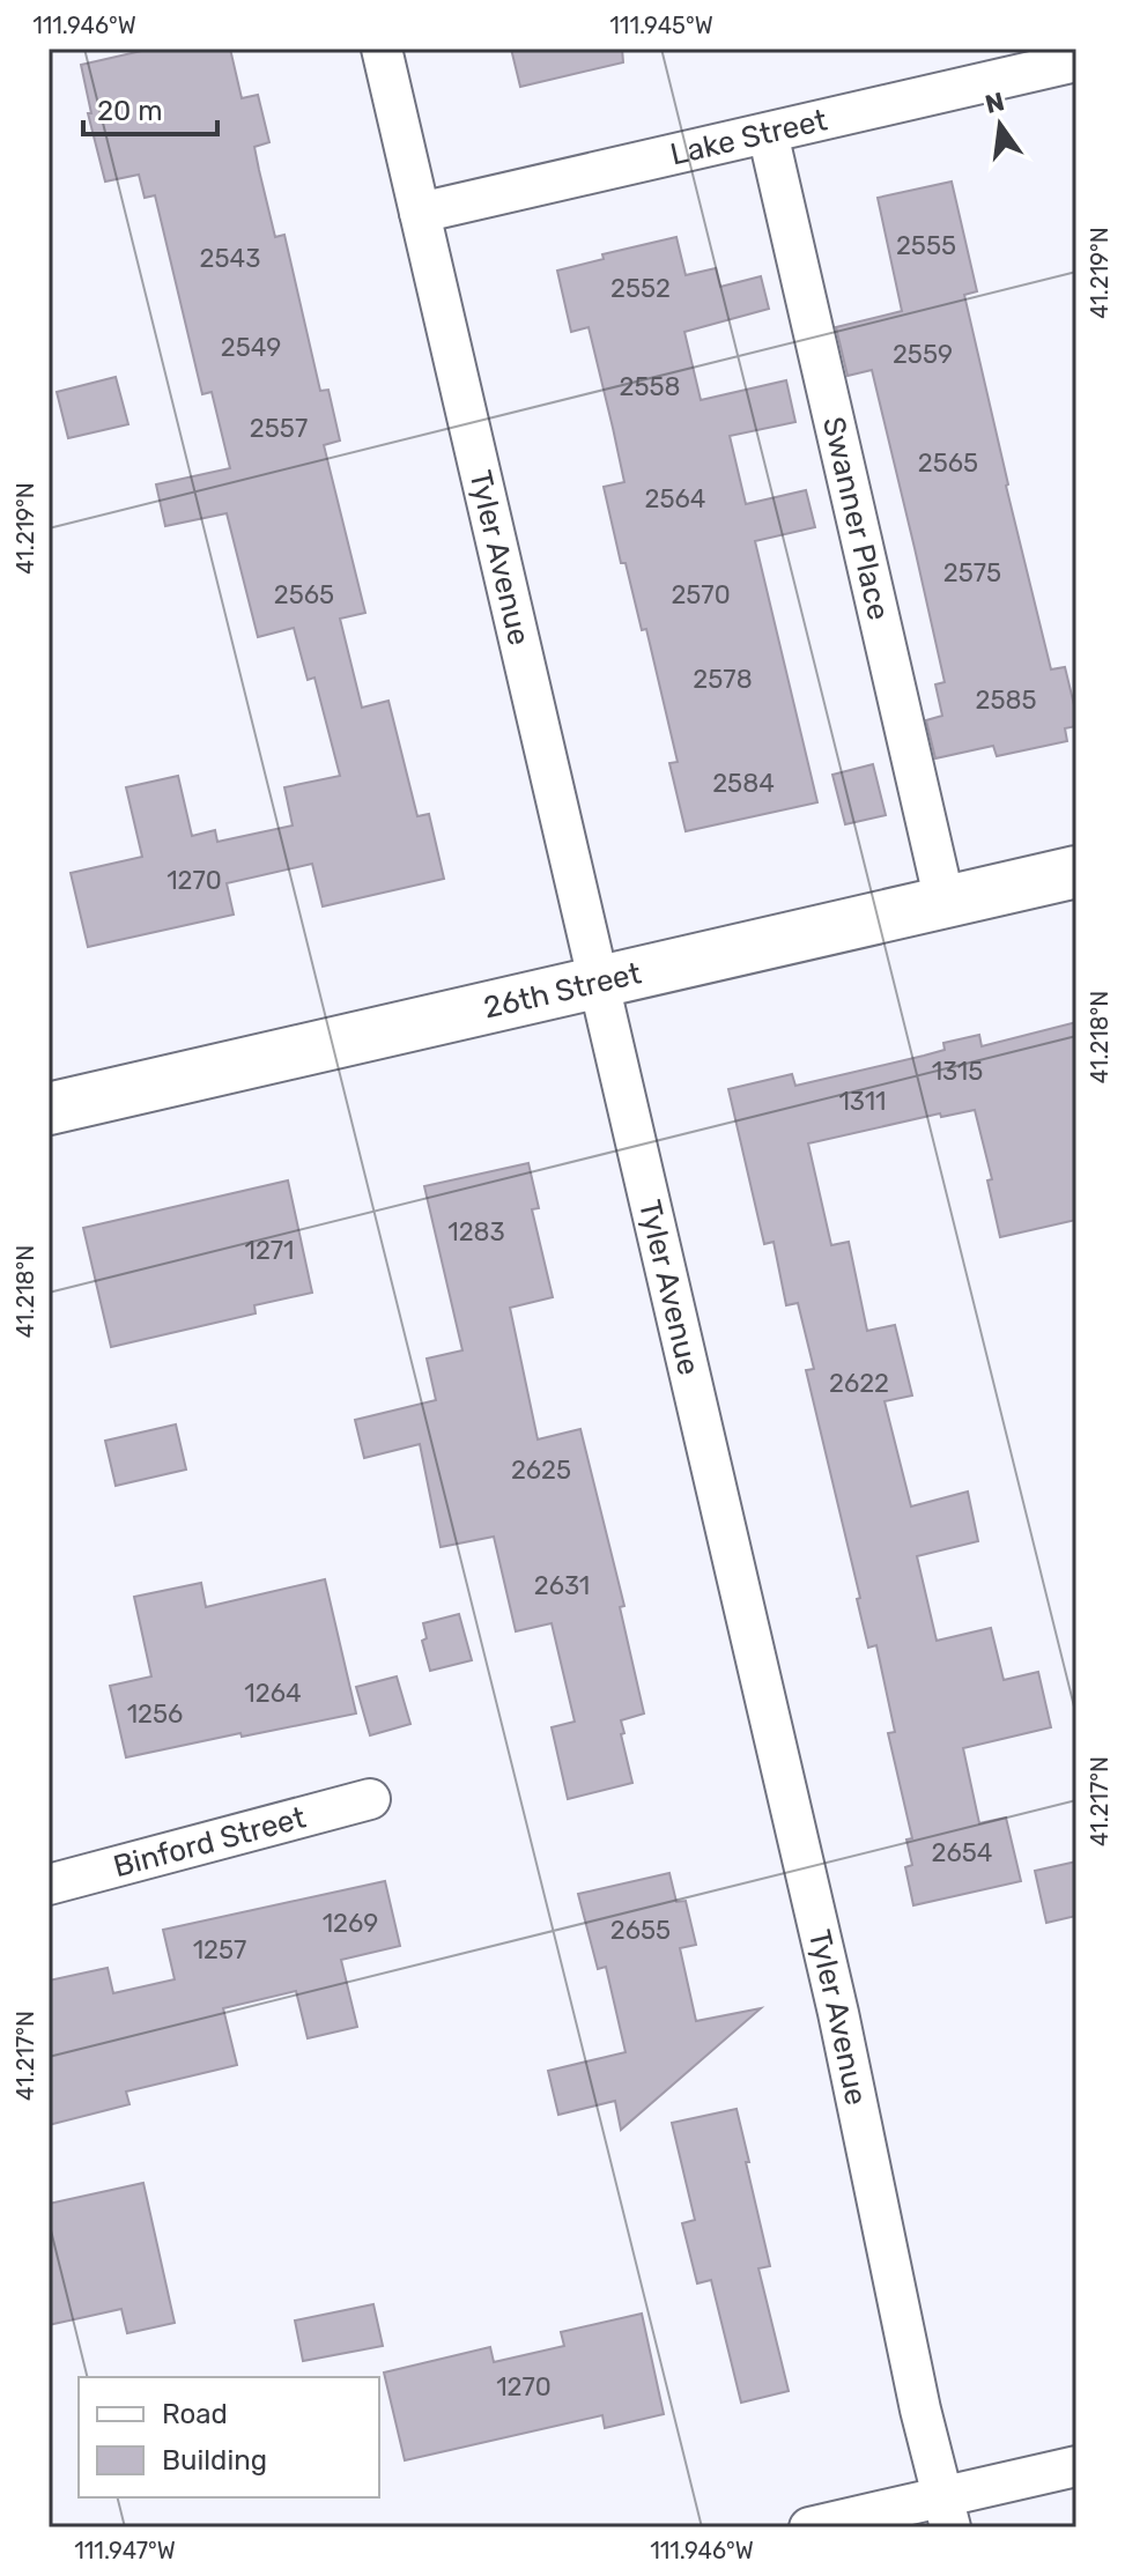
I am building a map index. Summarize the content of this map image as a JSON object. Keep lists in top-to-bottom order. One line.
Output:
{"streets":{"street":["Lake Street","Swanner Place","Tyler Avenue","26th Street","Binford Street"]},"crossings":[["Lake Street","Swanner Place"],["Lake Street","Tyler Avenue"],["Swanner Place","26th Street"],["Tyler Avenue","26th Street"]],"house_numbers":["2555","2543","2552","2549","2559","2558","2557","2565","2564","2575","2565","2570","2578","2585","2584","1270","1315","1311","1283","1271","2622","2625","2631","1264","1256","2654","1269","2655","1257","1270"],"legend":["Road","Building"],"scale_bar":"20 m","north":"top","coordinates":["111.946°W","111.945°W","41.219°N","41.218°N","41.217°N","111.947°W"]}
